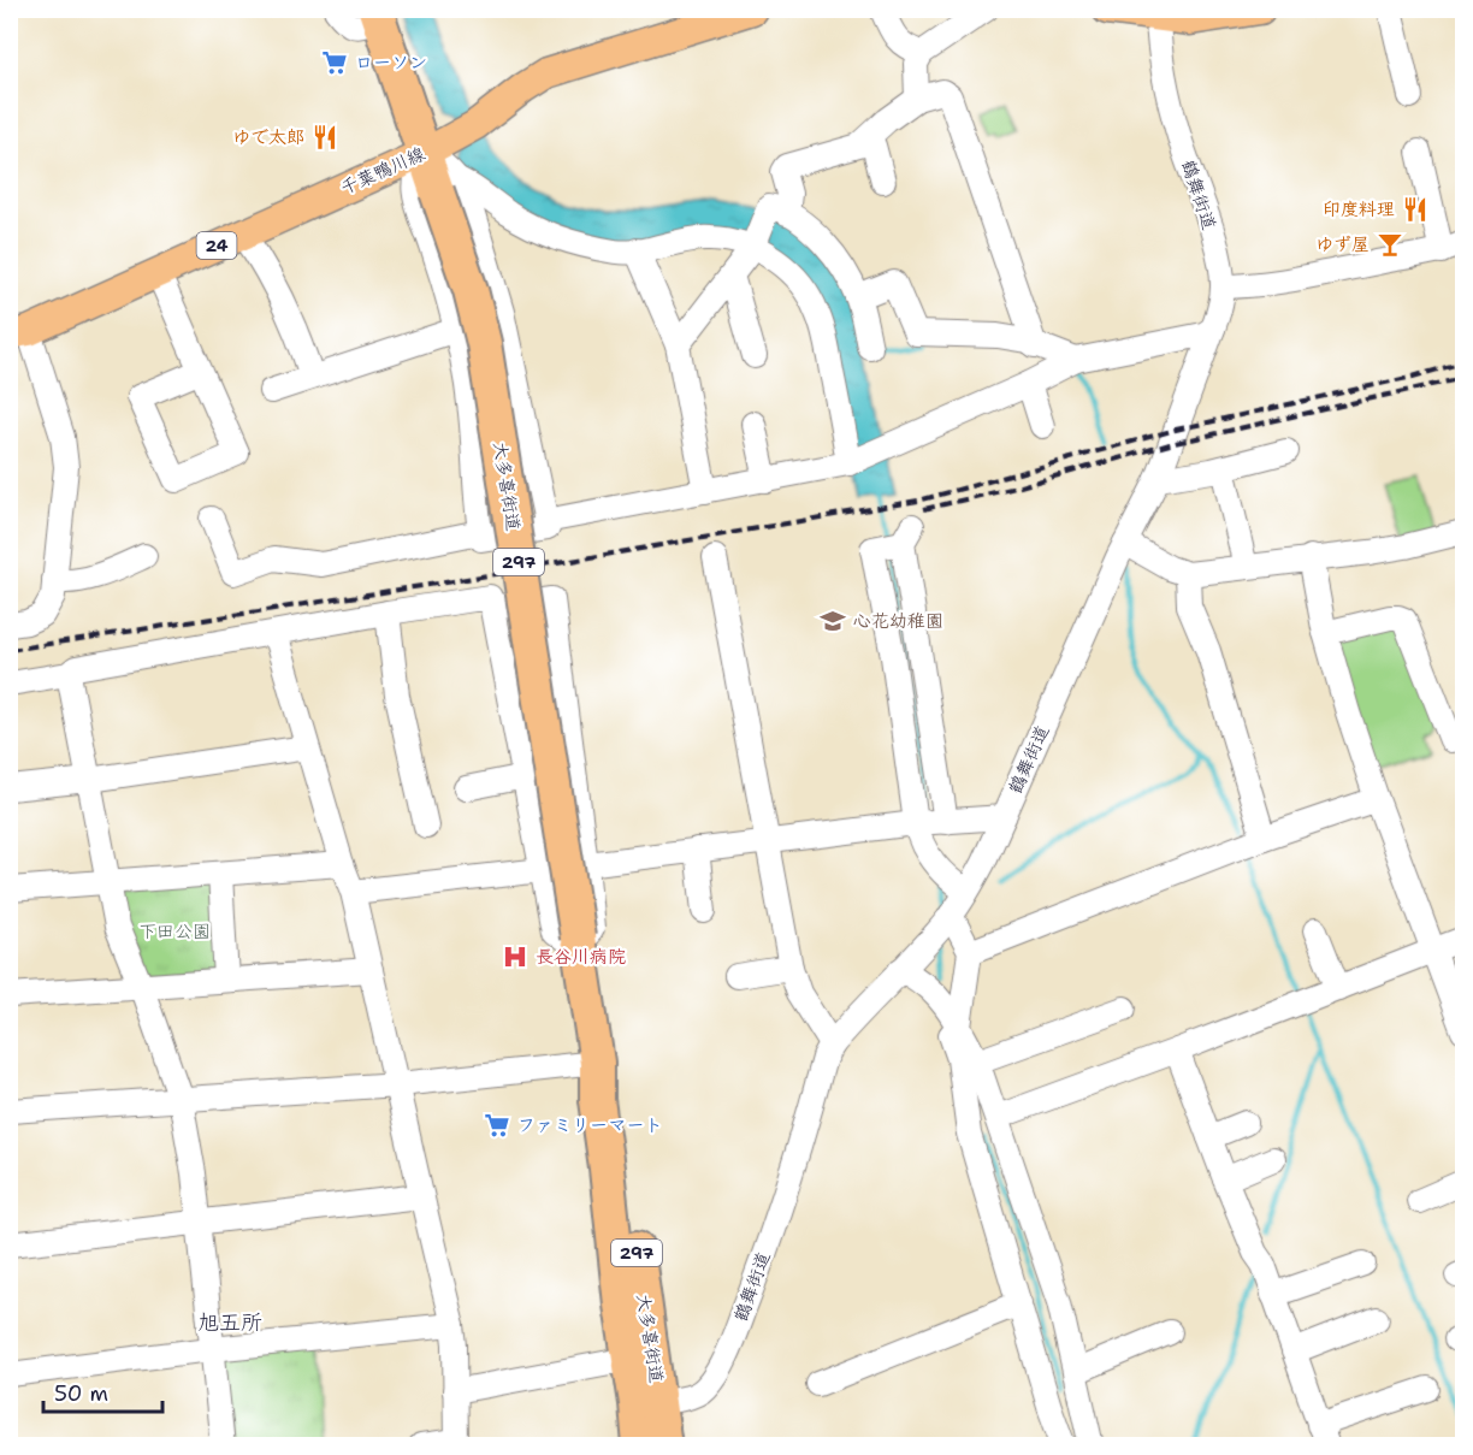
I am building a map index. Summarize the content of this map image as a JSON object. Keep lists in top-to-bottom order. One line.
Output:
{"streets":{"highway":["大多喜街道","297"],"main road":["千葉鴨川線","24"],"street":["鶴舞街道"]},"crossings":[["千葉鴨川線","大多喜街道"],["鶴舞街道","大多喜街道"]],"districts":["旭五所"],"parks":["下田公園"],"places":{"supermarket":["ローソン","ファミリーマート"],"restaurant":["ゆで太郎","印度料理"],"bar":["ゆず屋"],"school or university":["心花幼稚園"],"hospital":["長谷川病院"]},"scale_bar":"50 m"}
